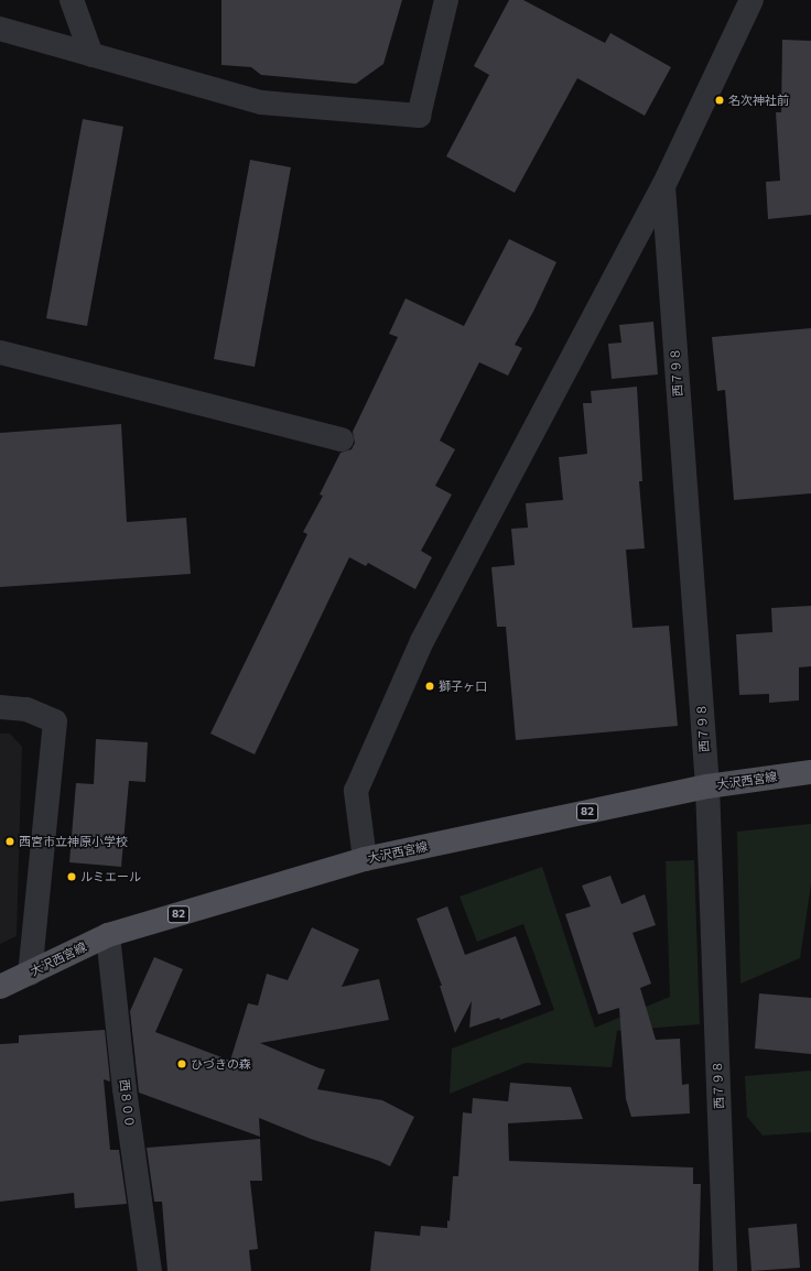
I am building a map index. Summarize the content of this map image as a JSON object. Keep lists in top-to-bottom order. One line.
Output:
{"streets":{"main road":["大沢西宮線","82"],"street":["西７９８","西８００"]},"crossings":[["西７９８","大沢西宮線"],["大沢西宮線","西８００"]],"places":["名次神社前","獅子ヶ口","西宮市立神原小学校","ルミエール","ひづきの森"]}
